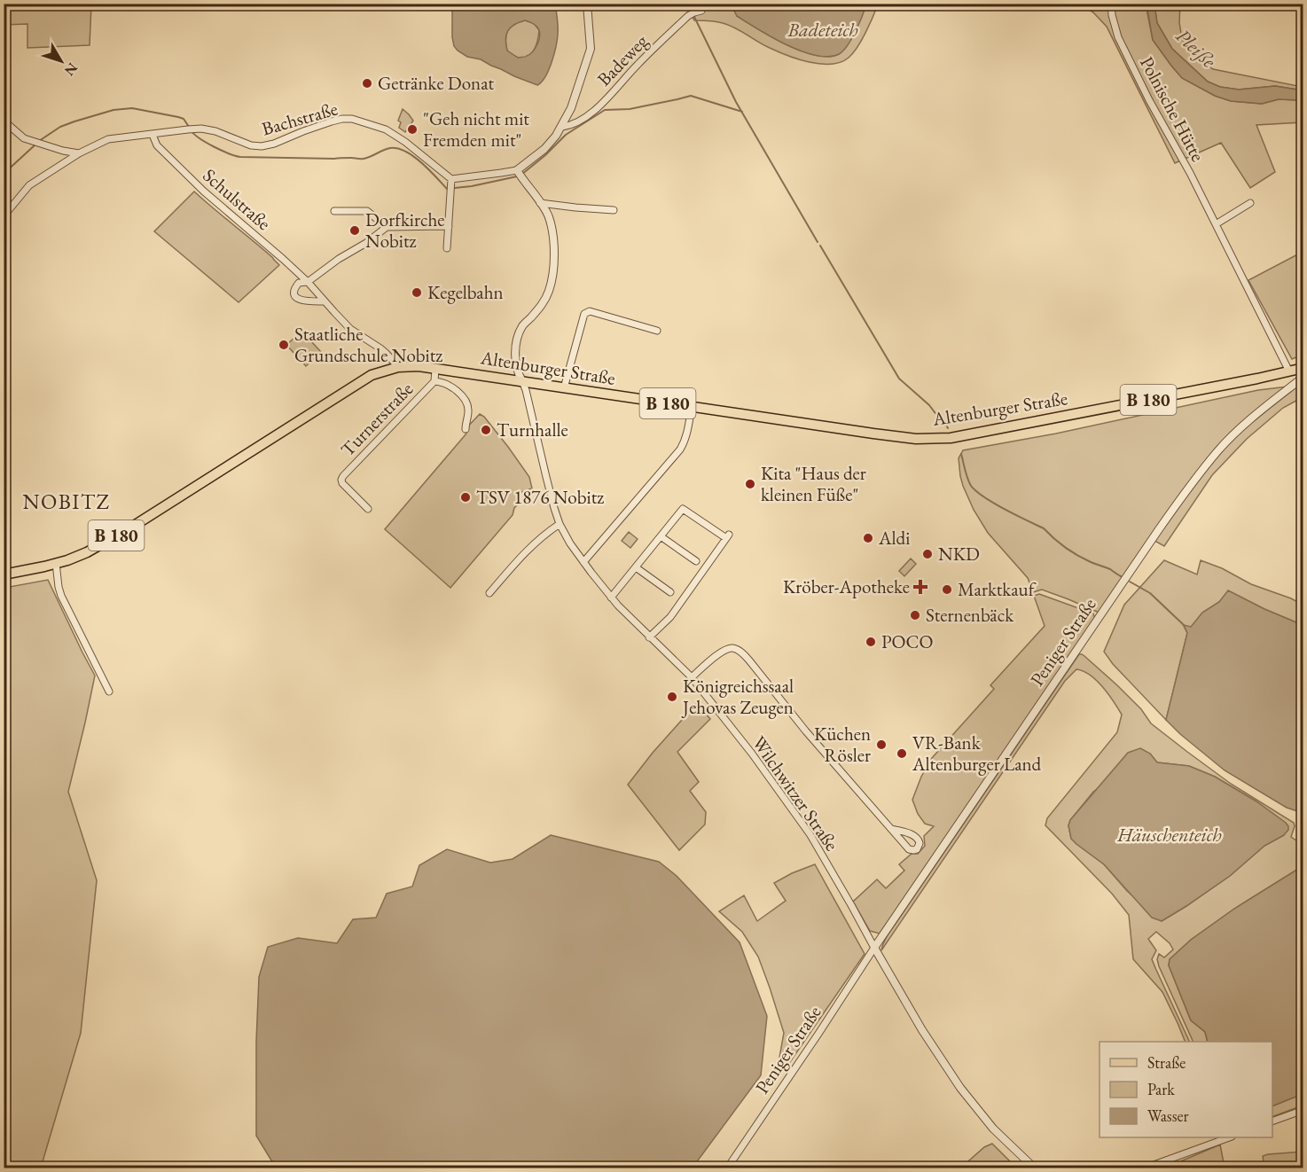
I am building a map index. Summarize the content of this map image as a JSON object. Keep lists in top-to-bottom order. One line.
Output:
{"streets":{"main road":["Altenburger Straße","B 180"],"street":["Badeweg","Polnische Hütte","Bachstraße","Schulstraße","Turnerstraße","Peniger Straße","Wilchwitzer Straße"]},"crossings":[["Polnische Hütte","Altenburger Straße"],["Bachstraße","Schulstraße"],["Schulstraße","Altenburger Straße"],["Altenburger Straße","Turnerstraße"],["Altenburger Straße","Wilchwitzer Straße"],["Peniger Straße","Wilchwitzer Straße"]],"districts":["NOBITZ"],"water":["Badeteich","Pleiße","Häuschenteich"],"places":{"other":["Getränke Donat","\"Geh nicht mit Fremden mit\"","Dorfkirche Nobitz","Kegelbahn","Staatliche Grundschule Nobitz","Turnhalle","Kita \"Haus der kleinen Füße\"","TSV 1876 Nobitz","Aldi","NKD","Marktkauf","Sternenbäck","POCO","Königreichssaal Jehovas Zeugen","Küchen Rösler","VR-Bank Altenburger Land"],"health":["Kröber-Apotheke"]},"legend":["Straße","Park","Wasser"],"north":"bottom right"}
